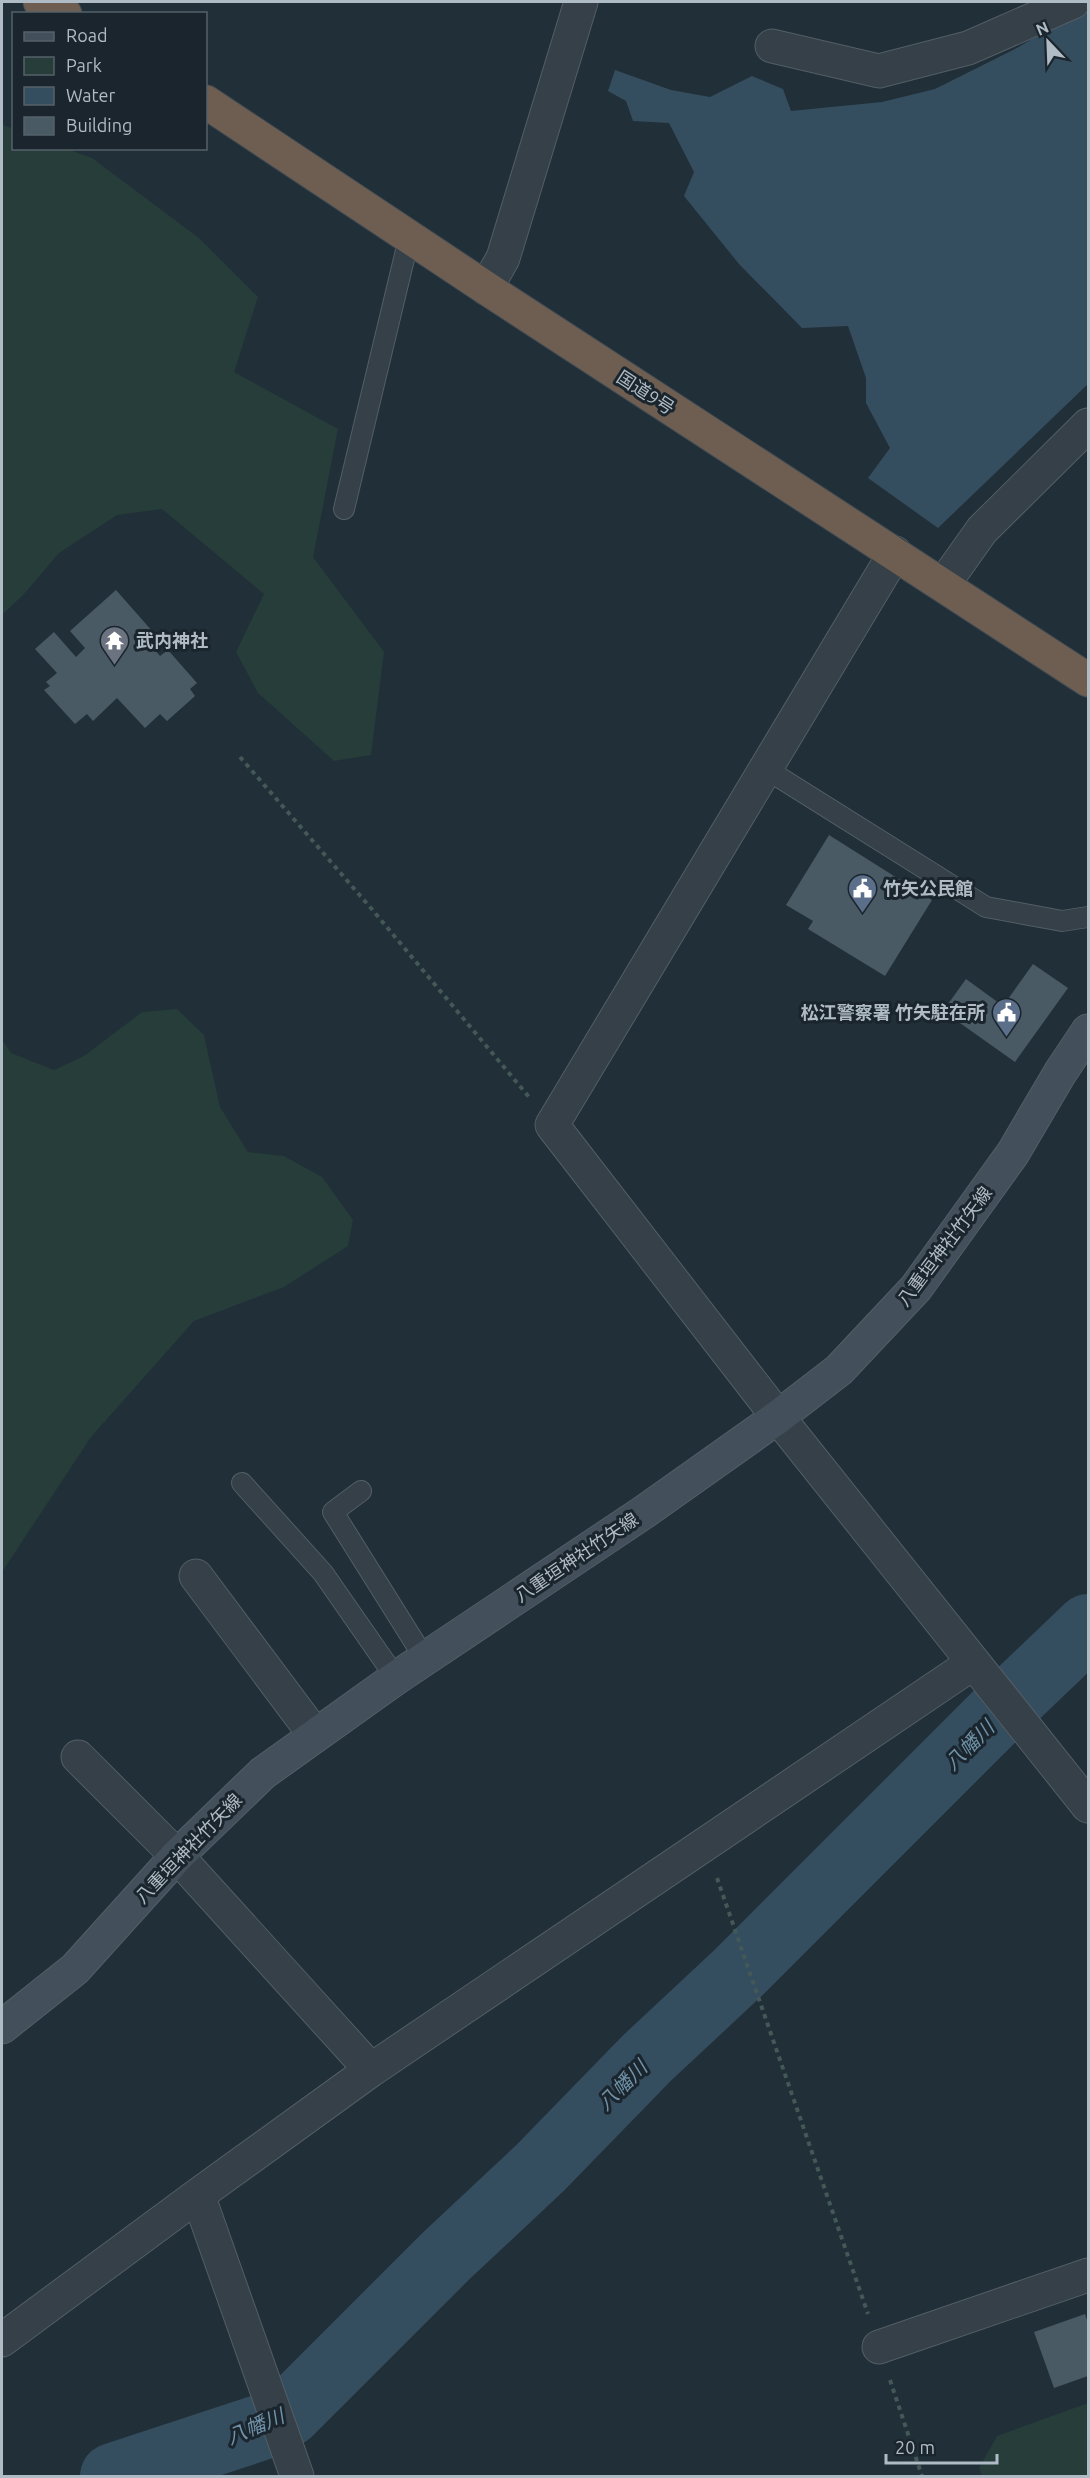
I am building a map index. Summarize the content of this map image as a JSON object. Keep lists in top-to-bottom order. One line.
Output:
{"streets":{"highway":["国道9号"],"main road":["八重垣神社竹矢線"]},"water":["八幡川"],"places":{"temple":["武内神社"],"public building":["竹矢公民館","松江警察署 竹矢駐在所"]},"legend":["Road","Park","Water","Building"],"scale_bar":"20 m","north":"top left"}
